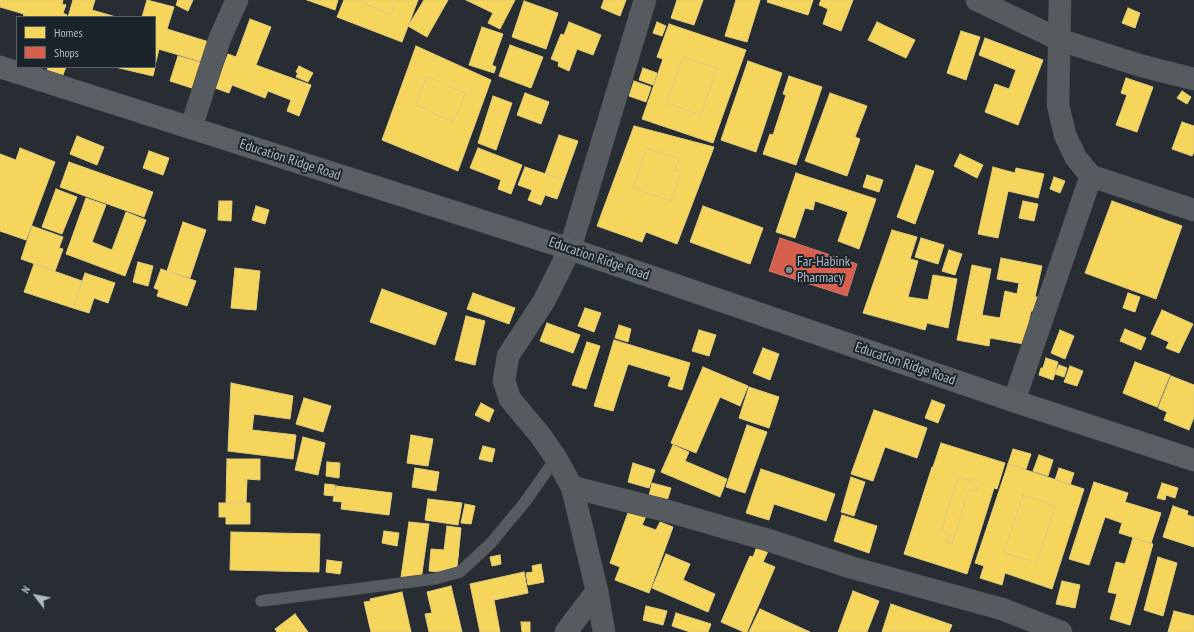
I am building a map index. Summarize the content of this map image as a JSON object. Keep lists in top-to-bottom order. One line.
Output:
{"streets":{"main road":["Education Ridge Road"]},"places":["Far-Habink Pharmacy"],"legend":["Homes","Shops"],"north":"top left"}
